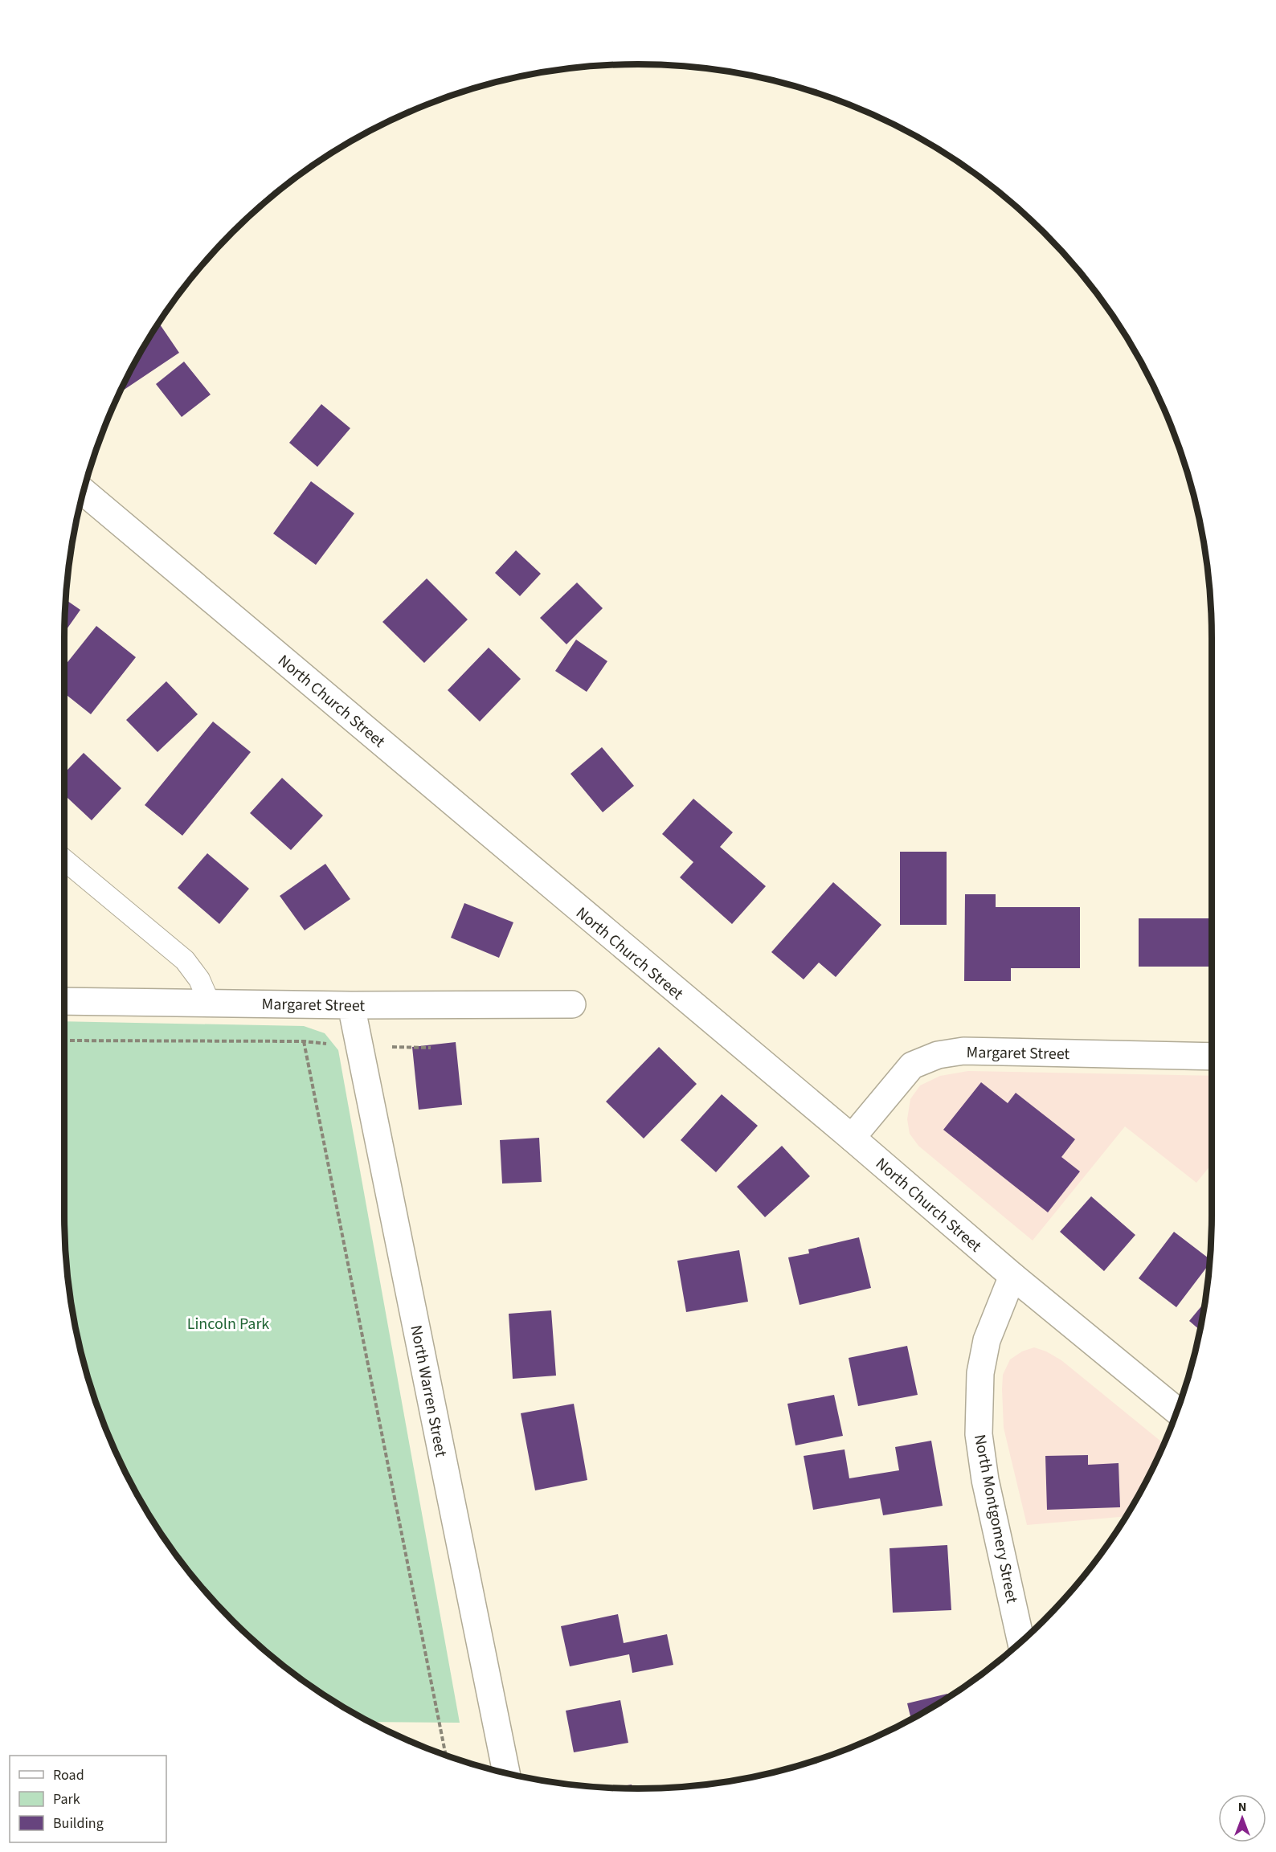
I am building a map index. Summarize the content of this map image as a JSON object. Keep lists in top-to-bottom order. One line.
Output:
{"streets":{"street":["North Church Street","Margaret Street","North Warren Street","North Montgomery Street"]},"crossings":[["North Church Street","Margaret Street"],["North Church Street","North Montgomery Street"],["Margaret Street","North Warren Street"]],"parks":["Lincoln Park"],"legend":["Road","Park","Building"],"north":"top"}
